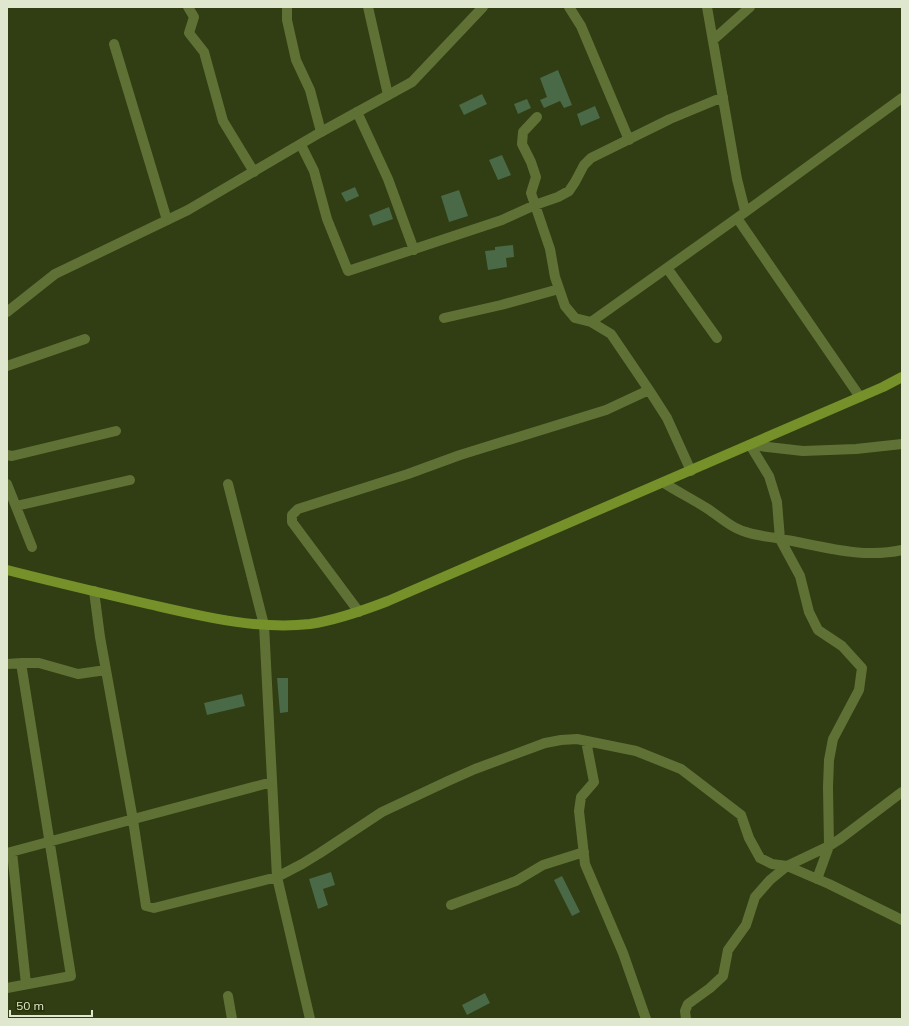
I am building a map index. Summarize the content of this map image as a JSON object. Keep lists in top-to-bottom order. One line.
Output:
{"scale_bar":"50 m"}
